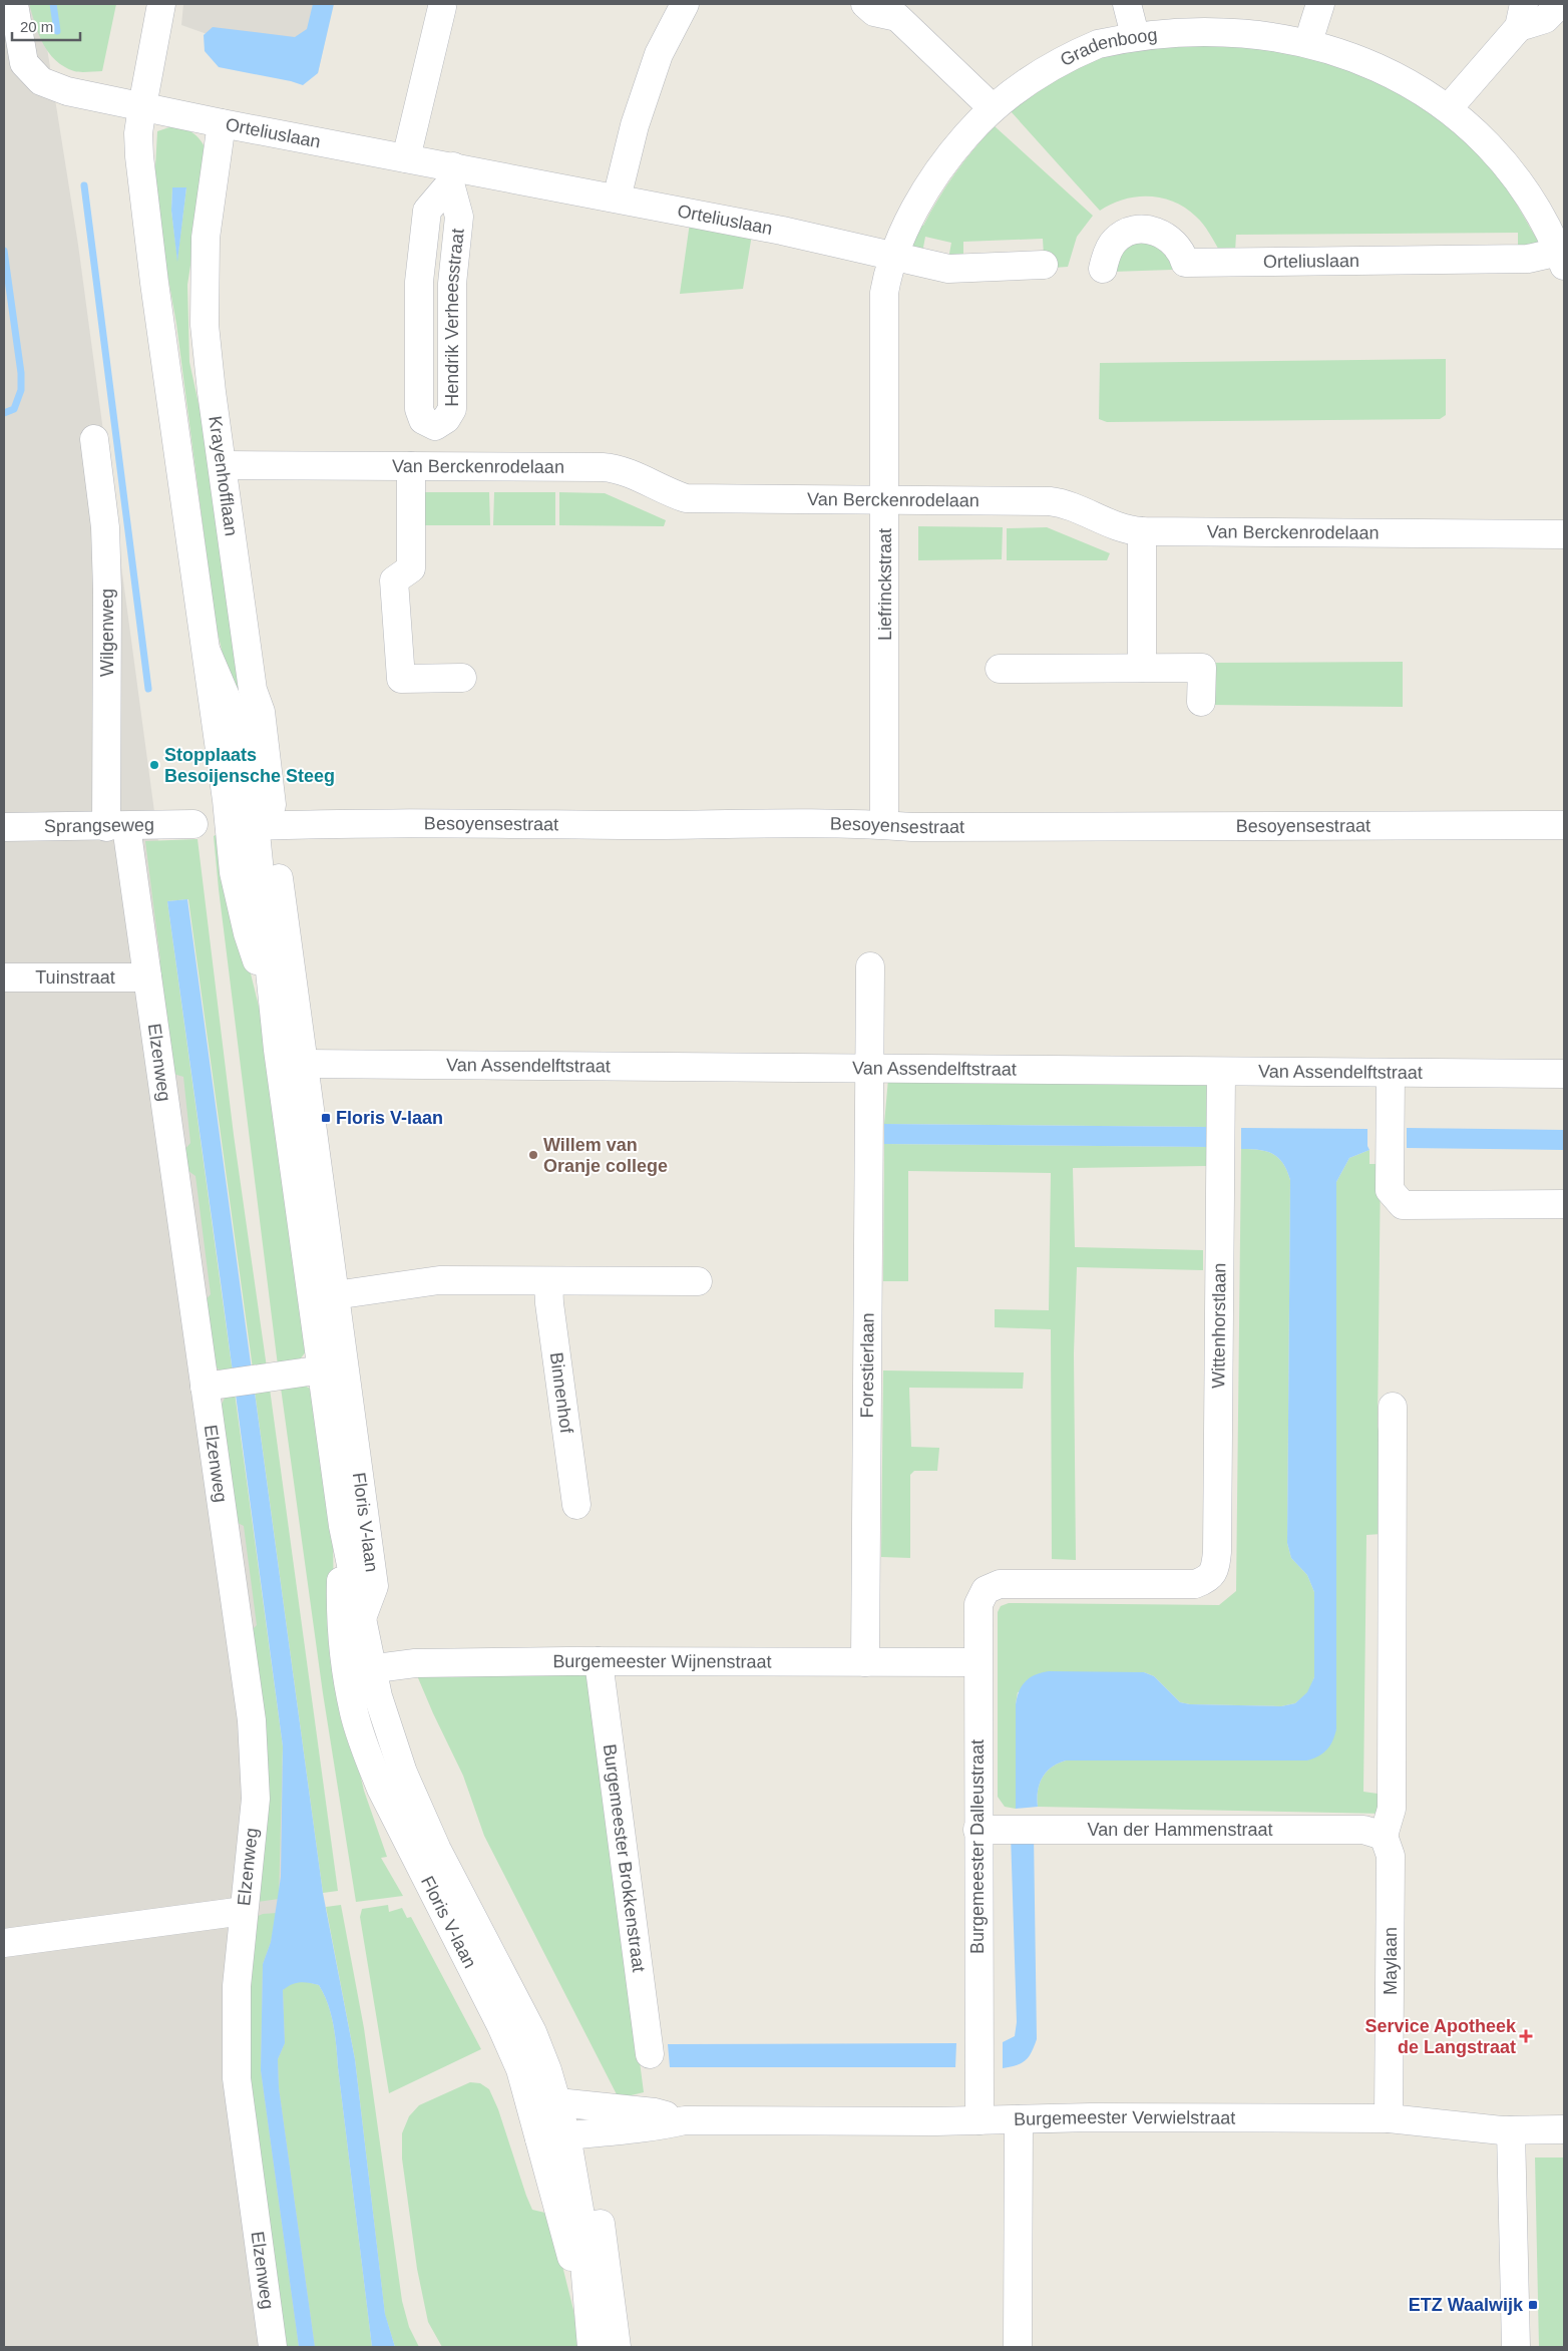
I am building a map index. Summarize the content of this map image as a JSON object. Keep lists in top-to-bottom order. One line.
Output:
{"streets":{"street":["Gradenboog","Orteliuslaan","Hendrik Verheesstraat","Van Berckenrodelaan","Krayenhofflaan","Liefrinckstraat","Wilgenweg","Besoyensestraat","Sprangseweg","Tuinstraat","Elzenweg","Van Assendelftstraat","Wittenhorstlaan","Forestierlaan","Binnenhof","Floris V-laan","Burgemeester Wijnenstraat","Van der Hammenstraat","Burgemeester Dalleustraat","Burgemeester Brokkenstraat","Maylaan","Burgemeester Verwielstraat"]},"crossings":[["Gradenboog","Orteliuslaan"],["Gradenboog","Liefrinckstraat"],["Orteliuslaan","Hendrik Verheesstraat"],["Orteliuslaan","Krayenhofflaan"],["Orteliuslaan","Liefrinckstraat"],["Van Berckenrodelaan","Krayenhofflaan"],["Van Berckenrodelaan","Liefrinckstraat"],["Krayenhofflaan","Besoyensestraat"],["Krayenhofflaan","Floris V-laan"],["Liefrinckstraat","Besoyensestraat"],["Wilgenweg","Sprangseweg"],["Wilgenweg","Elzenweg"],["Besoyensestraat","Floris V-laan"],["Sprangseweg","Elzenweg"],["Tuinstraat","Elzenweg"],["Van Assendelftstraat","Wittenhorstlaan"],["Van Assendelftstraat","Forestierlaan"],["Van Assendelftstraat","Floris V-laan"],["Wittenhorstlaan","Burgemeester Dalleustraat"],["Forestierlaan","Burgemeester Wijnenstraat"],["Floris V-laan","Burgemeester Wijnenstraat"],["Floris V-laan","Burgemeester Verwielstraat"],["Burgemeester Wijnenstraat","Burgemeester Dalleustraat"],["Burgemeester Wijnenstraat","Burgemeester Brokkenstraat"],["Van der Hammenstraat","Burgemeester Dalleustraat"],["Van der Hammenstraat","Maylaan"],["Burgemeester Dalleustraat","Burgemeester Verwielstraat"],["Maylaan","Burgemeester Verwielstraat"]],"places":{"other":["Stopplaats Besoijensche Steeg","Willem van Oranje college"],"transit":["Floris V-laan","ETZ Waalwijk"],"health":["Service Apotheek de Langstraat"]},"scale_bar":"20 m"}
